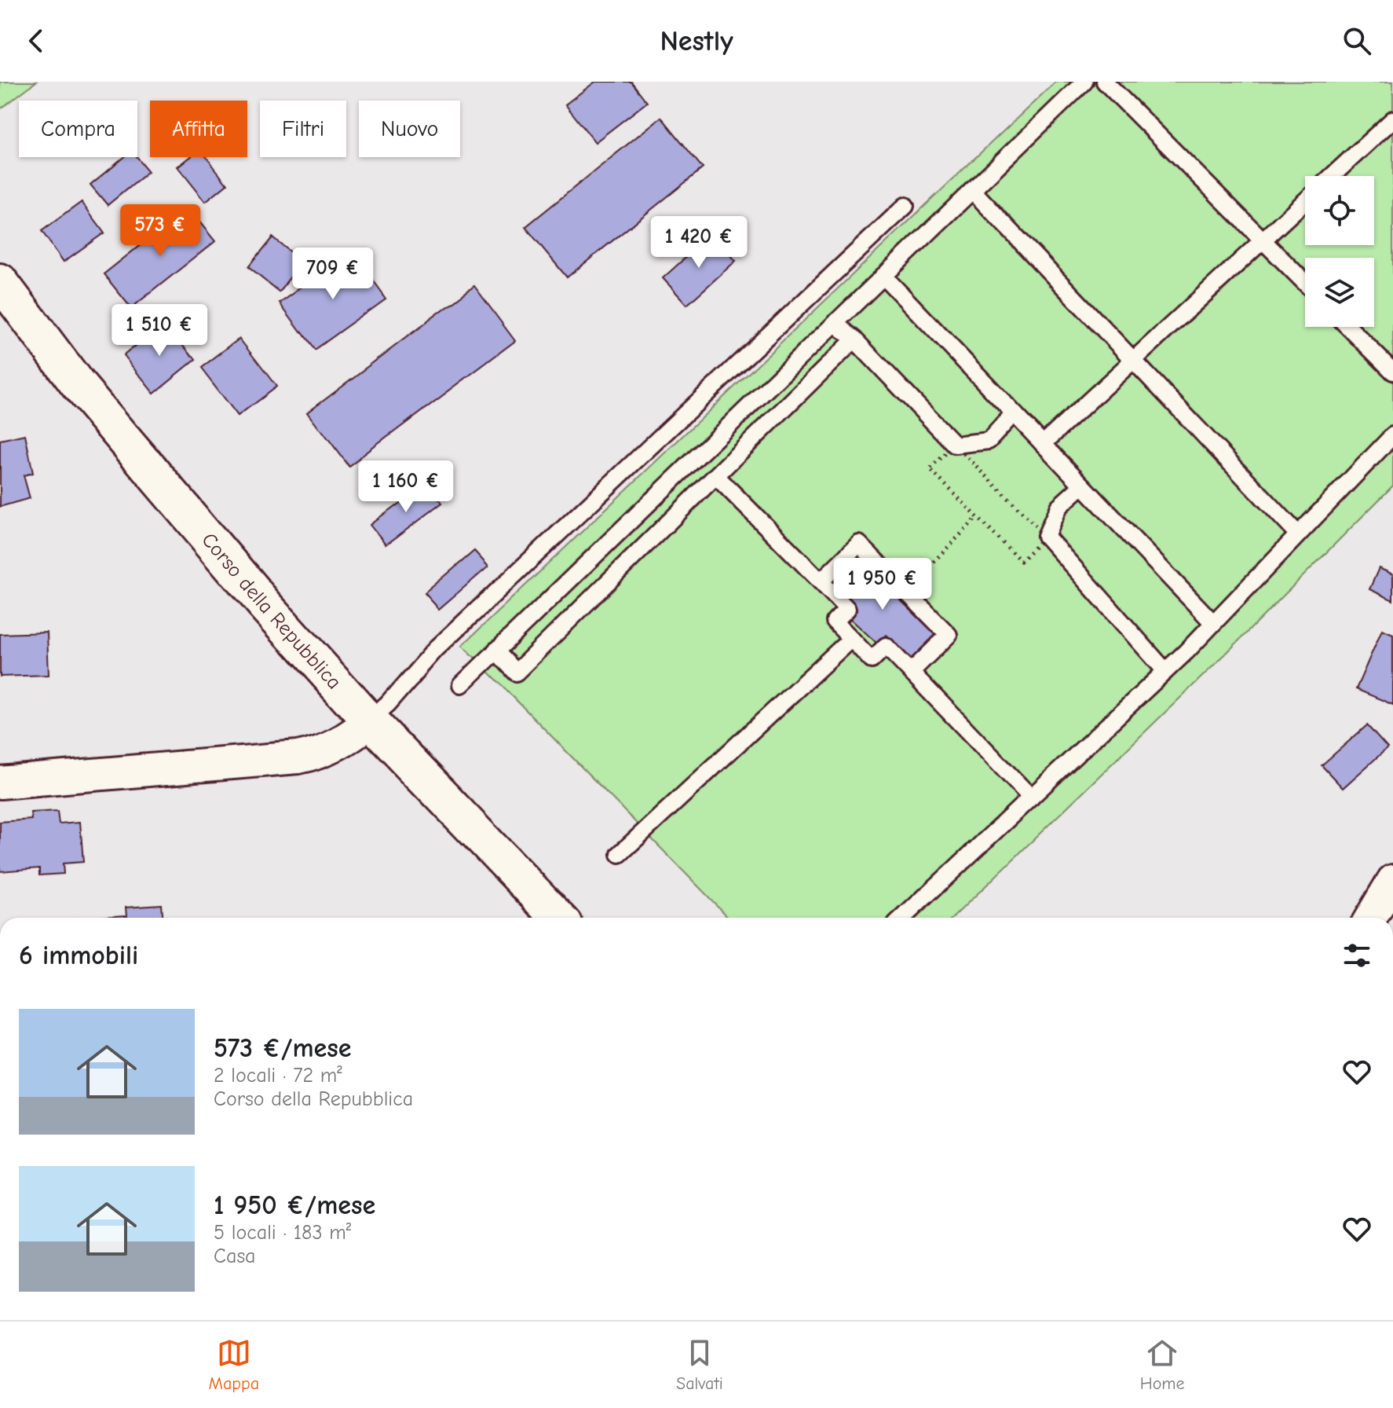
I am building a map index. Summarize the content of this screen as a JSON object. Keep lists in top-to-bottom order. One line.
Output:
{"streets":{"street":["Corso della Repubblica"]},"page":{"header":"Nestly","chip":["Compra","Affitta","Filtri","Nuovo"],"price":["573 €","1 420 €","709 €","1 510 €","1 160 €","1 950 €"],"heading":"6 immobili","list":[{"name":"573 €/mese","note":"2 locali · 72 m² · Corso della Repubblica"},{"name":"1 950 €/mese","note":"5 locali · 183 m² · Casa"}],"tabs":["Mappa","Salvati","Home"]}}
